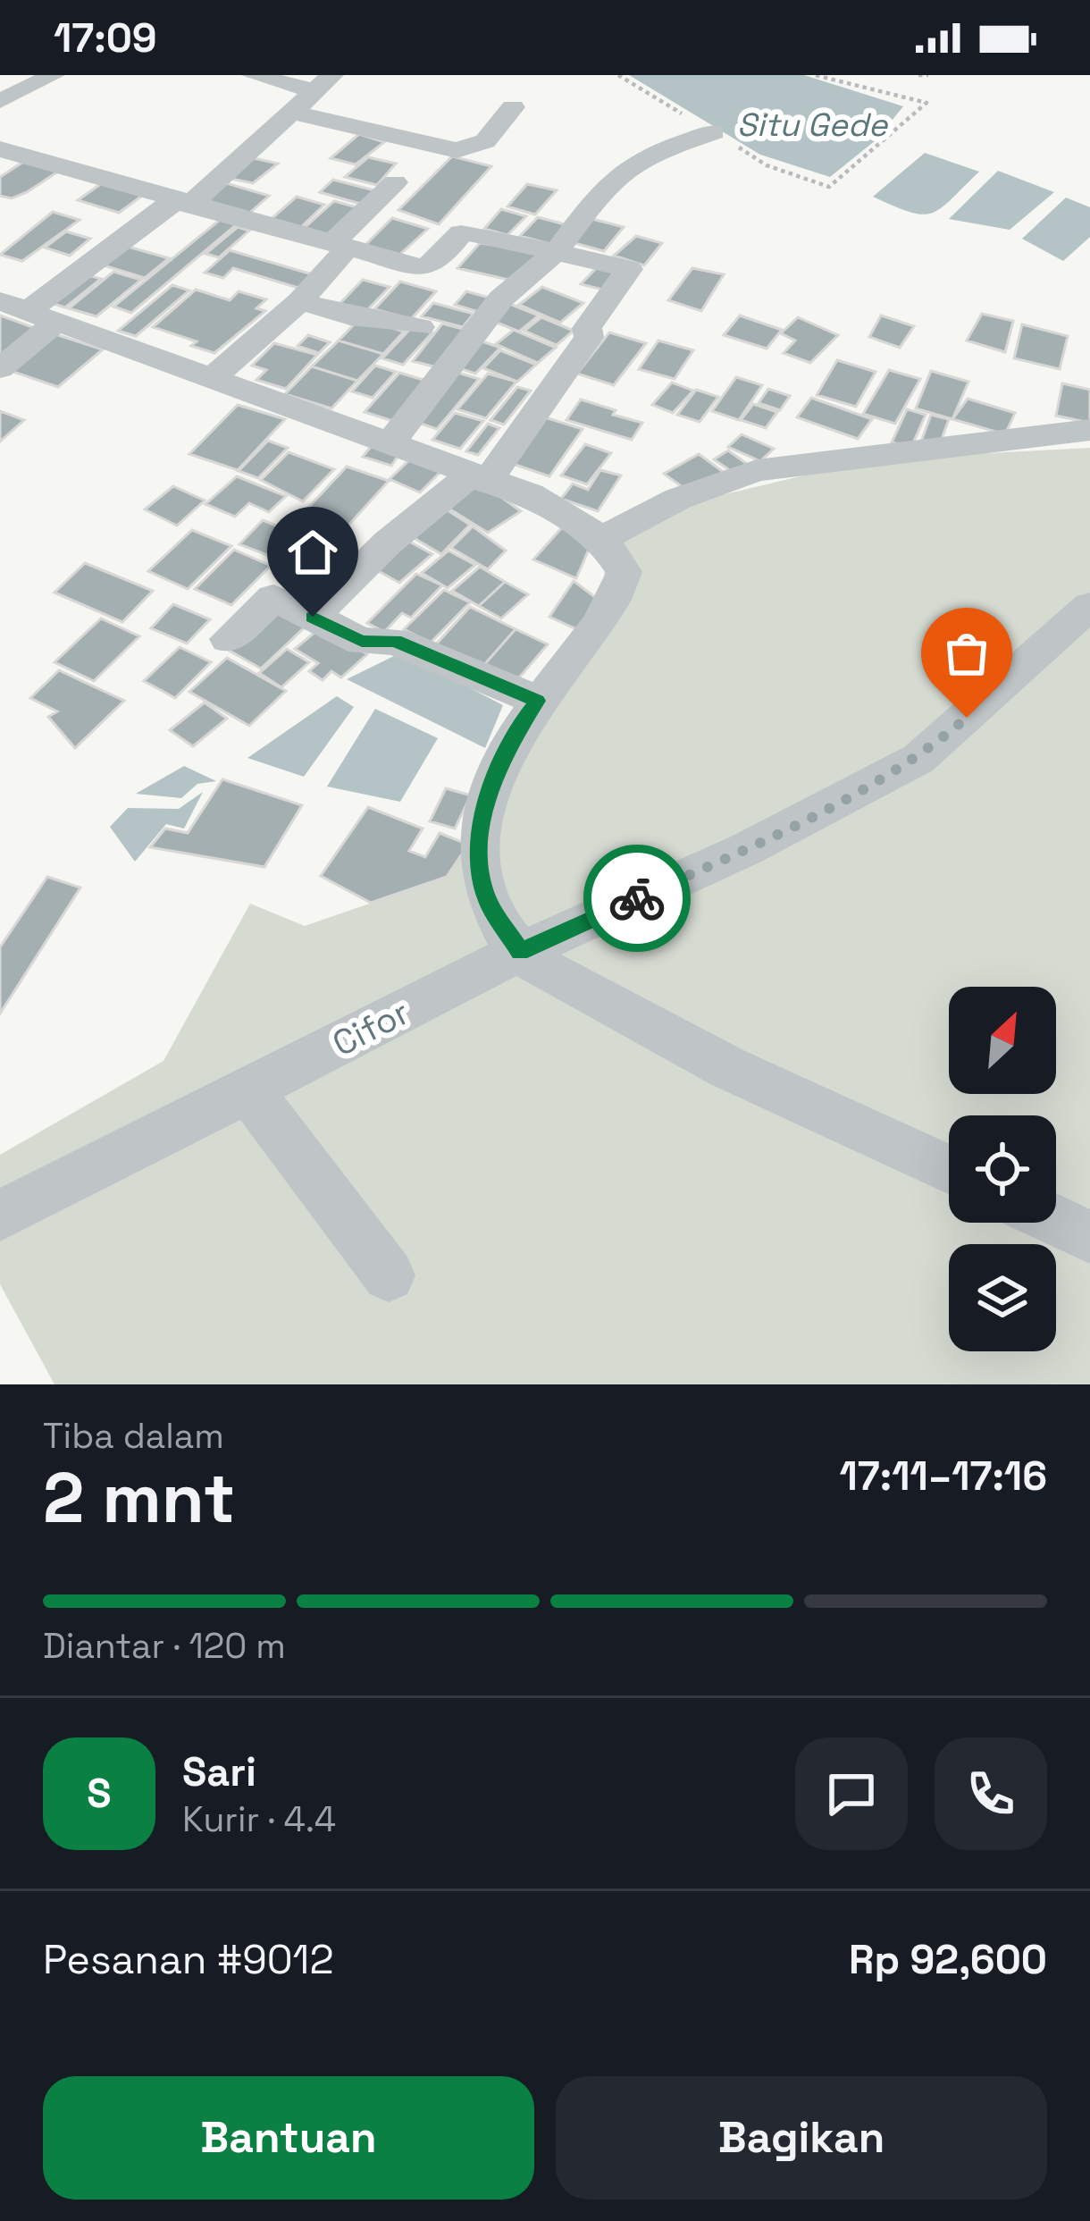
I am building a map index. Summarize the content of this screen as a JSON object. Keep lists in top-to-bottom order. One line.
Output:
{"streets":{"street":["Cifor"]},"water":["Situ Gede"],"north":"top right","page":{"status":"17:09","heading":["2 mnt","Tiba dalam","17:11–17:16"],"panel":["Sari","Kurir · 4.4","Pesanan #9012","Rp 92,600"],"bar":"Diantar · 120 m","round":"S","buttons":["Bantuan","Bagikan"]}}
